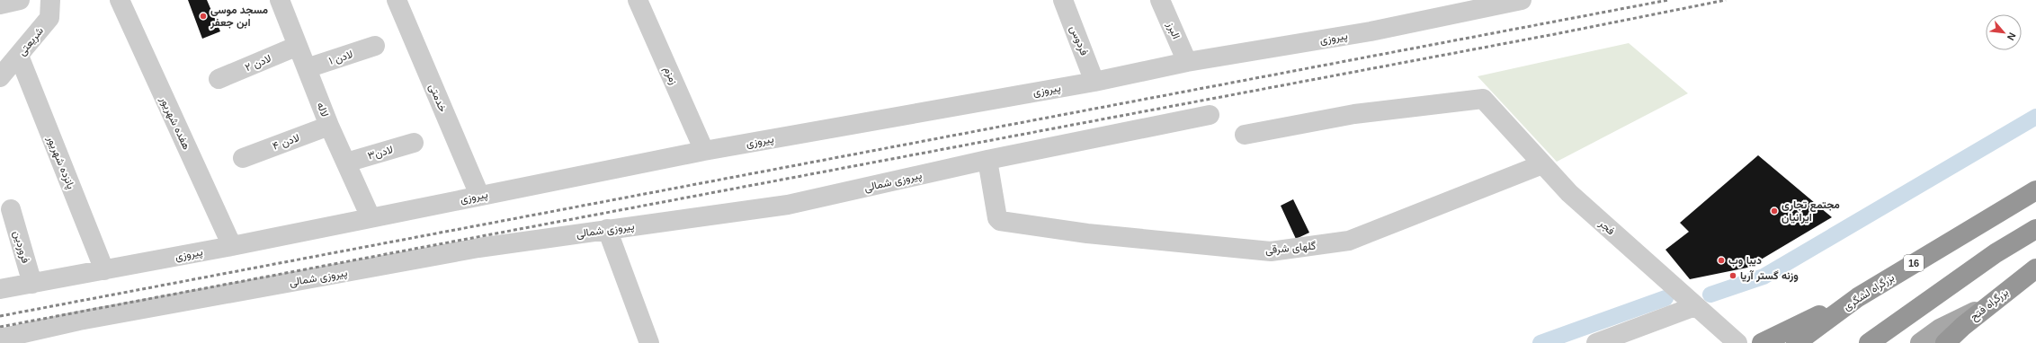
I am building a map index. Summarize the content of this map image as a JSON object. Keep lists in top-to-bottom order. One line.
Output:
{"streets":{"highway":["16","بزرگراه لشگری","بزرگراه فتح"],"street":["البرز","پیروزی","فردوس","شریعتی","لادن ۱","لادن ۲","زمزم","خدمتی","لاله","هفده شهریور","لادن ۴","لادن۳","پانزده شهریور","پیروزی شمالی","فجر","فروردین","گلهای شرقی"]},"crossings":[["البرز","پیروزی"],["پیروزی","فردوس"],["پیروزی","زمزم"],["پیروزی","خدمتی"],["پیروزی","لاله"],["پیروزی","هفده شهریور"],["پیروزی","پانزده شهریور"],["پیروزی","فروردین"],["شریعتی","پانزده شهریور"],["لادن ۱","لاله"],["لادن ۲","لاله"],["لاله","لادن ۴"],["لاله","لادن۳"],["پیروزی شمالی","گلهای شرقی"],["فجر","گلهای شرقی"]],"places":["مسجد موسی ابن جعفر","مجتمع تجاری ایرانیان","دیبا وب","وزنه گستر آریا"],"north":"bottom right"}
